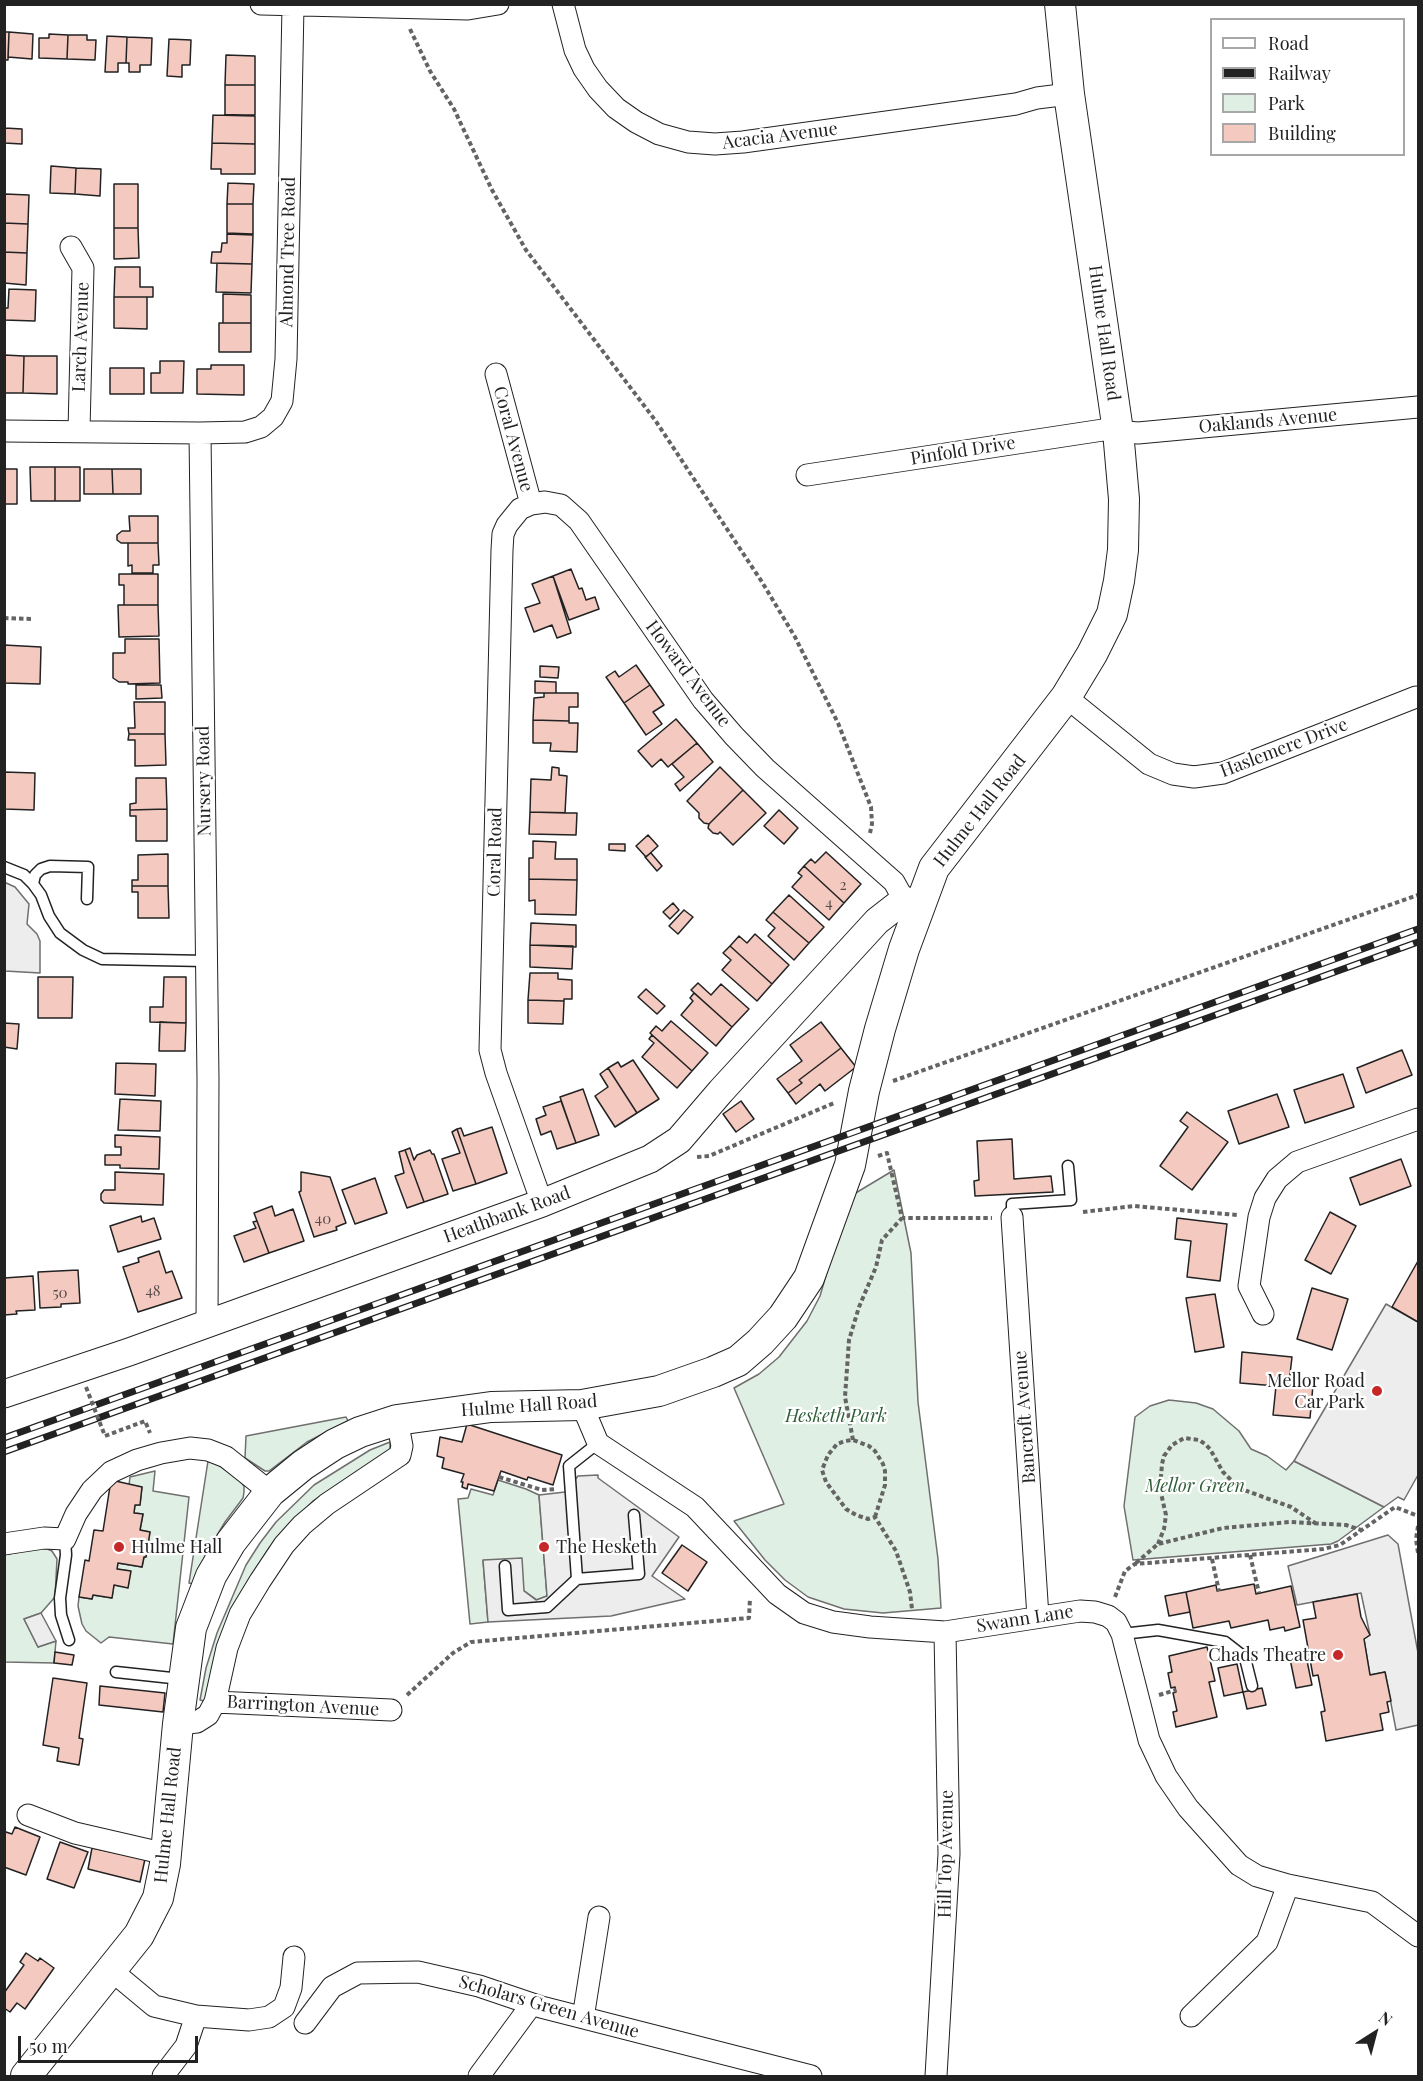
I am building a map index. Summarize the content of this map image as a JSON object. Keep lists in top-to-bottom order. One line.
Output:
{"streets":{"main road":["Hulme Hall Road"],"street":["Acacia Avenue","Almond Tree Road","Larch Avenue","Oaklands Avenue","Coral Avenue","Pinfold Drive","Howard Avenue","Haslemere Drive","Nursery Road","Coral Road","Heathbank Road","Bancroft Avenue","Swann Lane","Barrington Avenue","Hill Top Avenue","Scholars Green Avenue"]},"crossings":[["Acacia Avenue","Hulme Hall Road"],["Almond Tree Road","Nursery Road"],["Hulme Hall Road","Oaklands Avenue"],["Hulme Hall Road","Pinfold Drive"],["Hulme Hall Road","Howard Avenue"],["Hulme Hall Road","Haslemere Drive"],["Hulme Hall Road","Heathbank Road"],["Hulme Hall Road","Barrington Avenue"],["Oaklands Avenue","Pinfold Drive"],["Coral Avenue","Howard Avenue"],["Coral Avenue","Coral Road"],["Howard Avenue","Coral Road"],["Howard Avenue","Heathbank Road"],["Nursery Road","Heathbank Road"],["Coral Road","Heathbank Road"],["Bancroft Avenue","Swann Lane"],["Swann Lane","Hill Top Avenue"]],"parks":["Hesketh Park","Mellor Green"],"places":["Mellor Road Car Park","Hulme Hall","The Hesketh","Chads Theatre"],"house_numbers":["2","4","40","48","50"],"legend":["Road","Railway","Park","Building"],"scale_bar":"50 m","north":"top right"}
